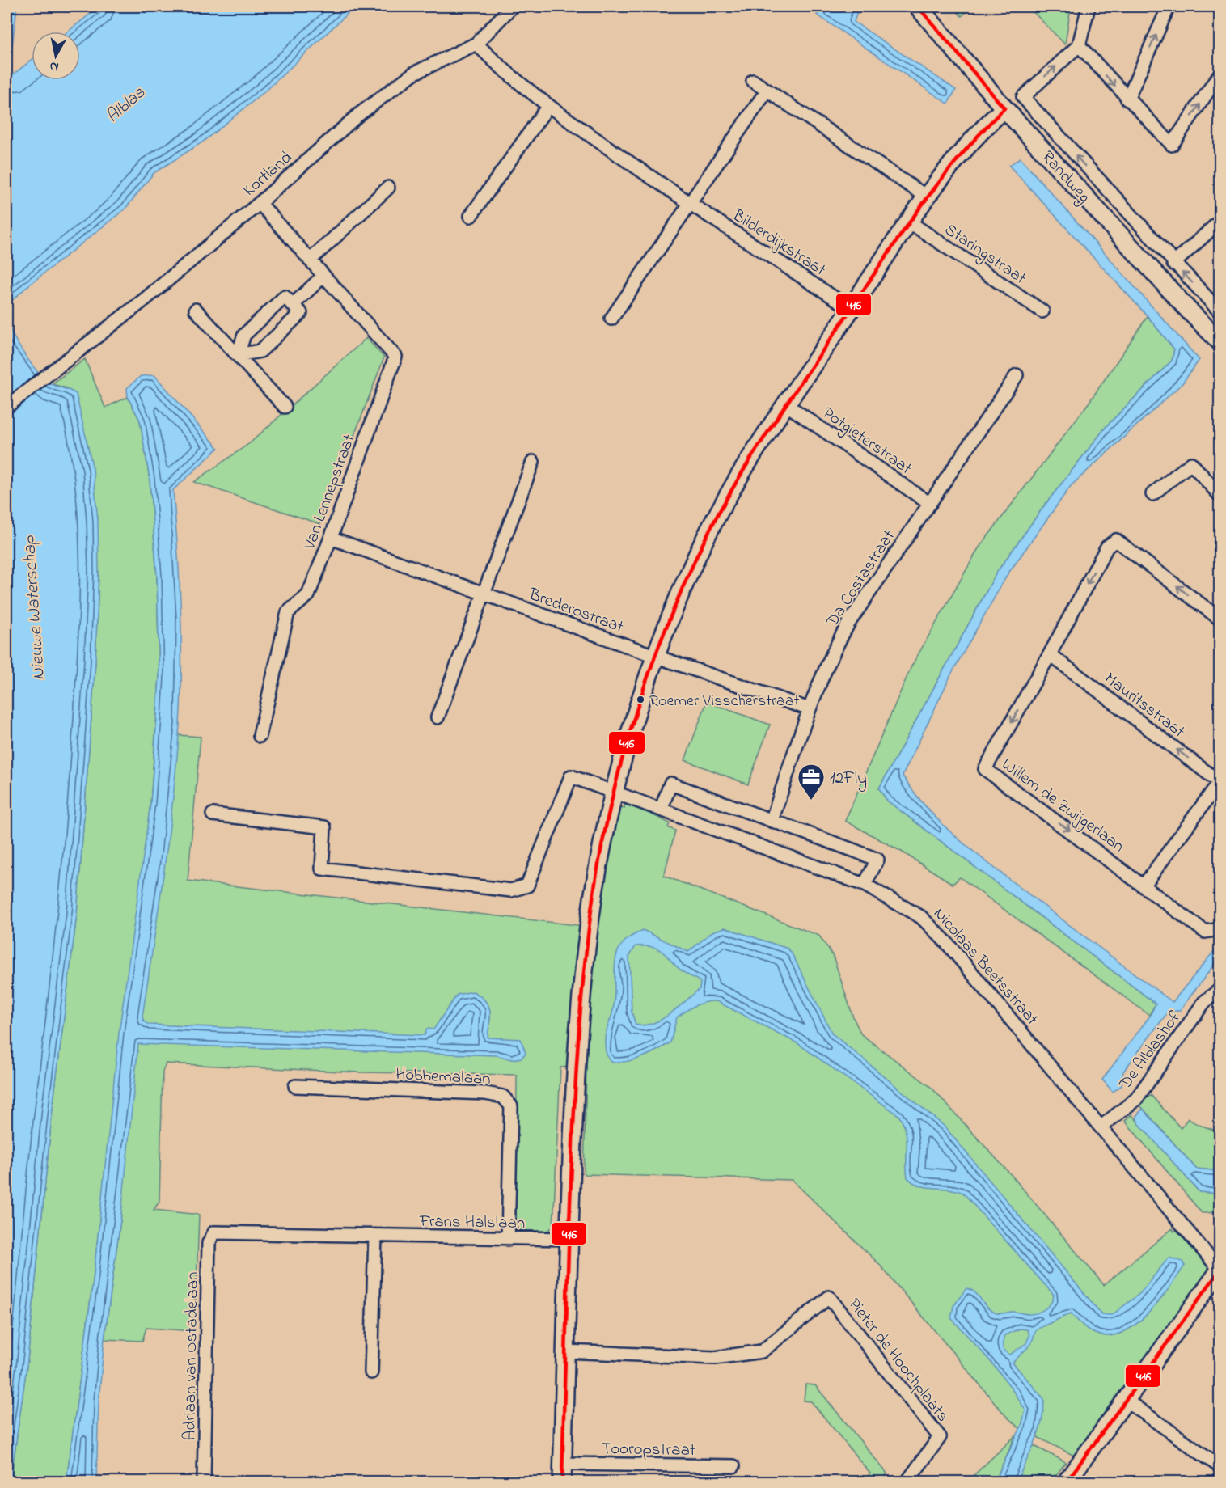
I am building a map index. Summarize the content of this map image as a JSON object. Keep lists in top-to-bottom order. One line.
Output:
{"streets":{"street":["Kortland","Randweg","Bilderdijkstraat","Staringstraat","Potgieterstraat","Van Lennepstraat","Da Costastraat","Brederostraat","Mauritsstraat","Willem de Zwijgerlaan","Nicolaas Beetsstraat","De Alblashof","Hobbemalaan","Frans Halslaan","Adriaan van Ostadelaan","Pieter de Hoochplaats","Tooropstraat"]},"crossings":[["Kortland","Bilderdijkstraat"],["Kortland","Van Lennepstraat"],["Potgieterstraat","Da Costastraat"],["Van Lennepstraat","Brederostraat"],["Da Costastraat","Brederostraat"],["Mauritsstraat","Willem de Zwijgerlaan"],["Nicolaas Beetsstraat","De Alblashof"],["Hobbemalaan","Frans Halslaan"],["Frans Halslaan","Adriaan van Ostadelaan"]],"one_way":["Mauritsstraat"],"water":["Alblas","Nieuwe Waterschap"],"places":{"other":["Roemer Visscherstraat"],"office":["12Fly"]},"lines":["transit line 416"],"north":"bottom"}
